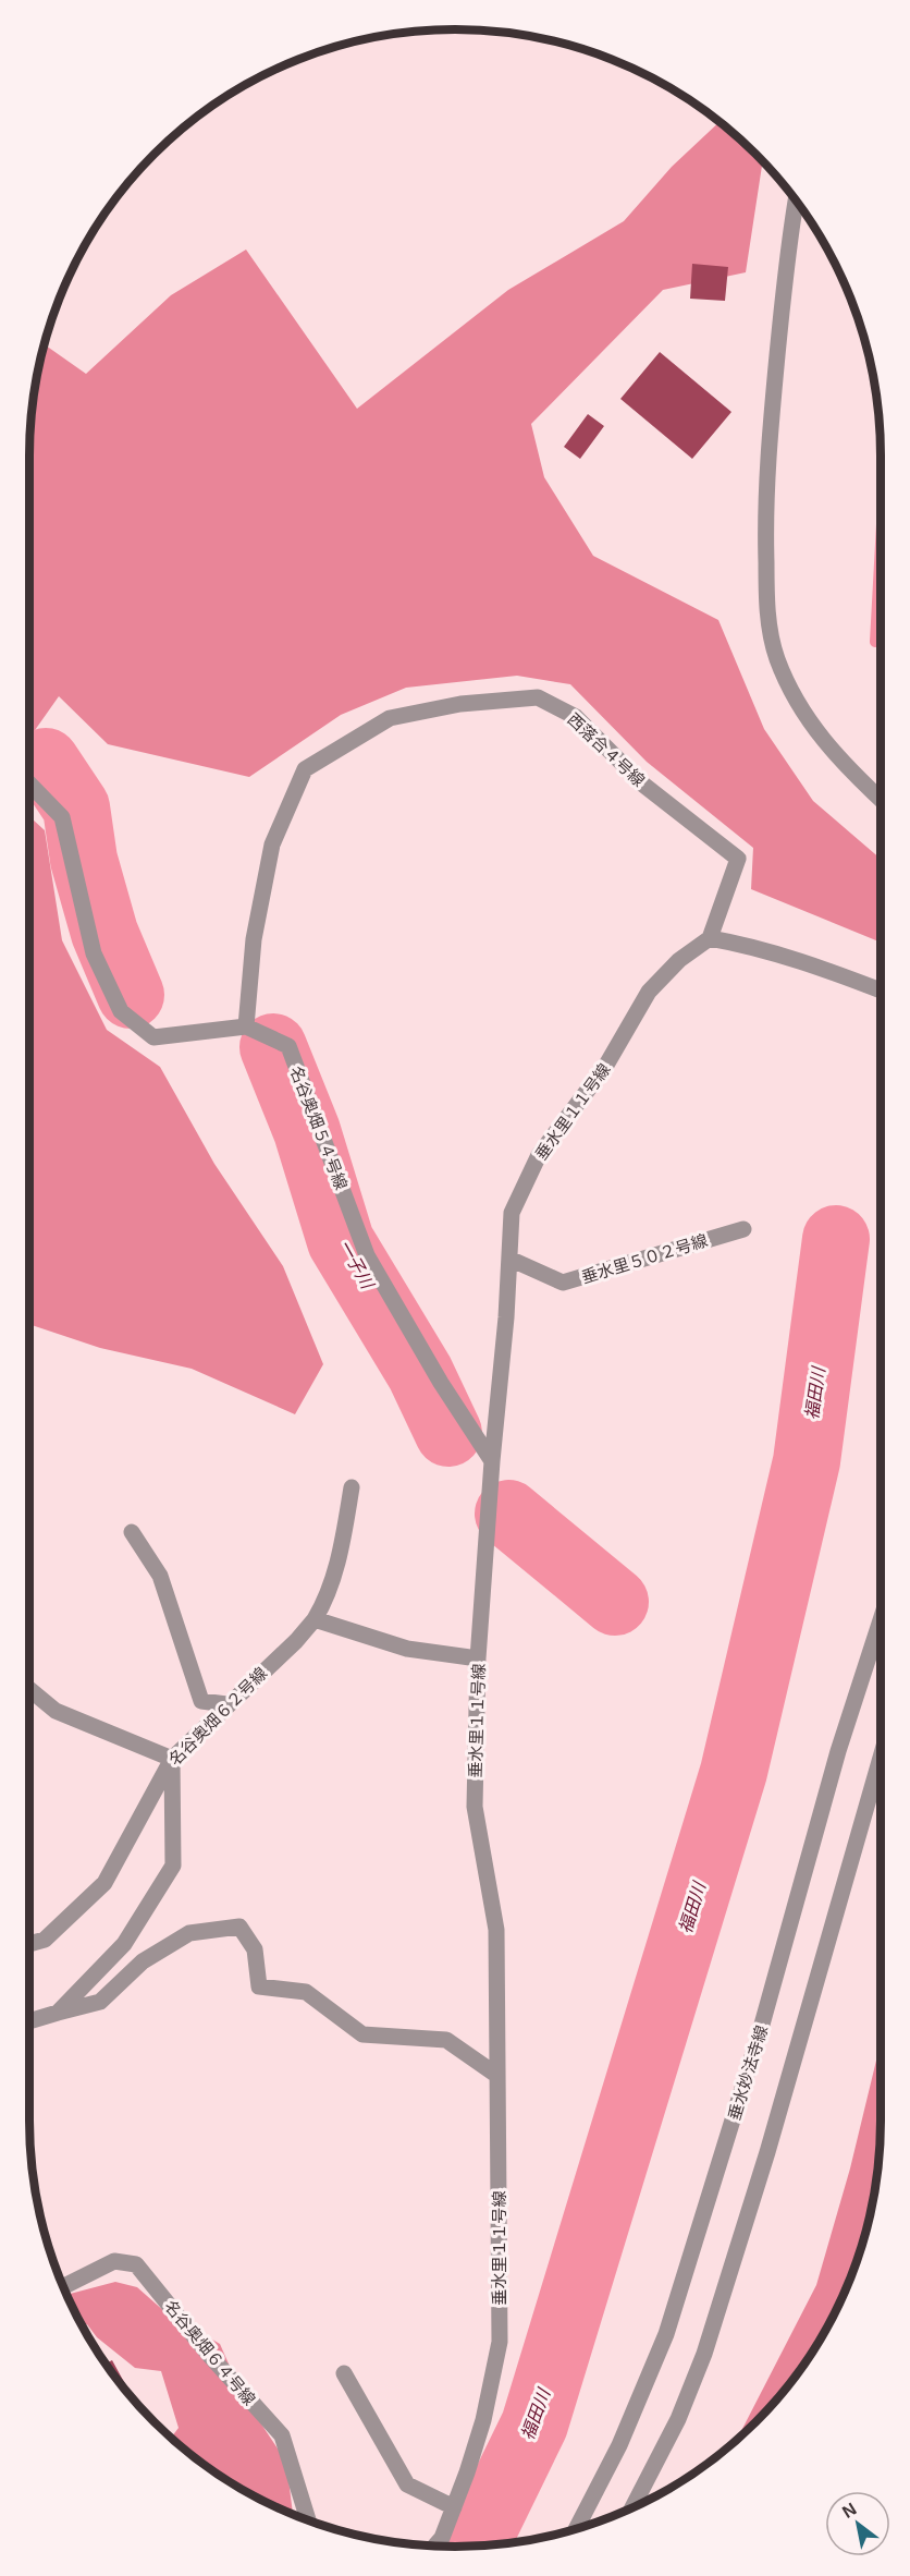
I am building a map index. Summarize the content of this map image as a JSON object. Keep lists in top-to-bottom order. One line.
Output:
{"streets":{"street":["西落合４号線","垂水里１１号線","名谷奥畑５４号線","垂水里５０２号線","名谷奥畑６２号線","垂水妙法寺線","名谷奥畑６４号線"]},"crossings":[["西落合４号線","垂水里１１号線"],["西落合４号線","名谷奥畑５４号線"],["垂水里１１号線","名谷奥畑５４号線"],["垂水里１１号線","垂水里５０２号線"]],"water":["一子川","福田川"],"north":"top left"}
